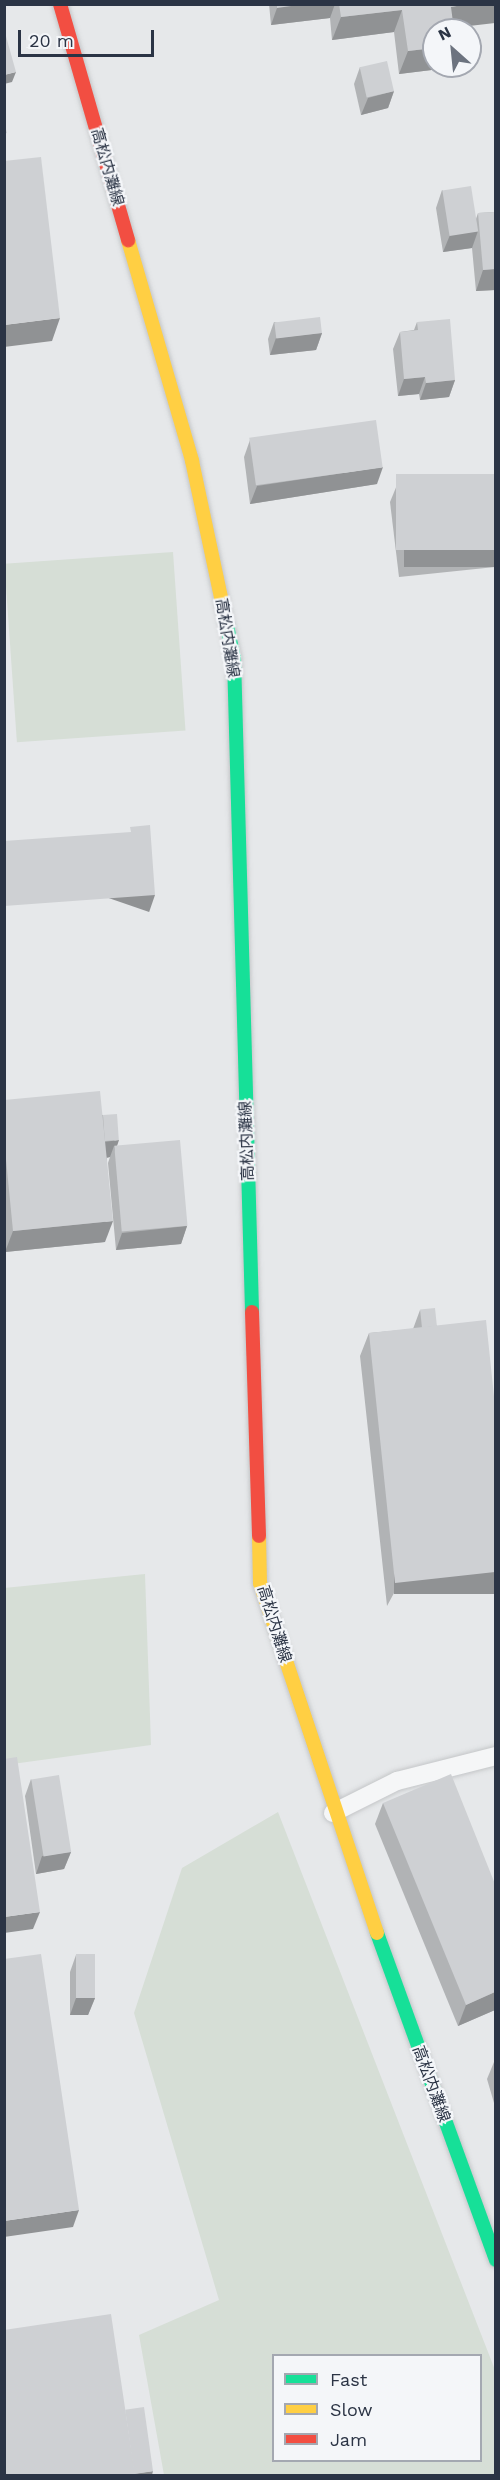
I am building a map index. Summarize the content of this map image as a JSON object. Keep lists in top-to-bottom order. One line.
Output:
{"streets":{"main road":["高松内灘線"]},"legend":["Fast","Slow","Jam"],"scale_bar":"20 m","north":"top left"}
